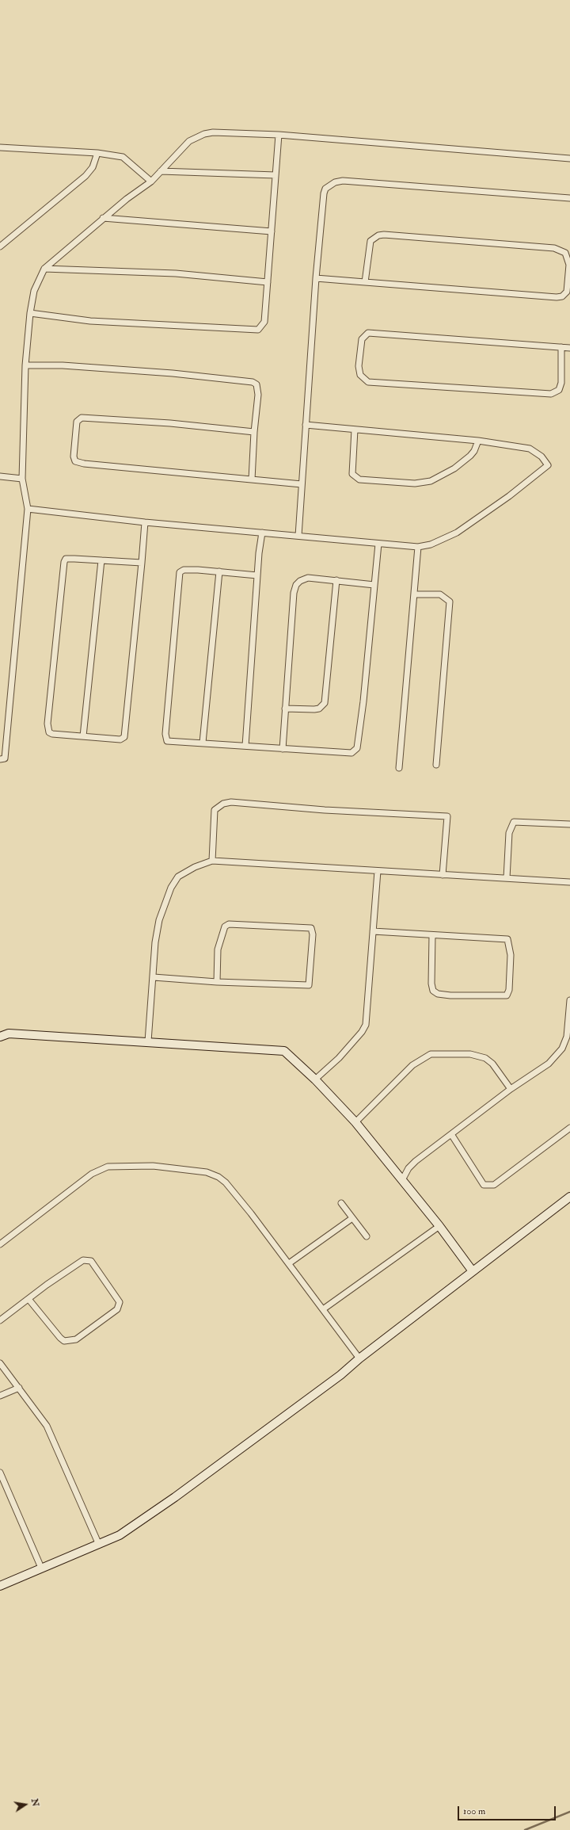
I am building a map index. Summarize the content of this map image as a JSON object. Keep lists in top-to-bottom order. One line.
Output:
{"scale_bar":"100 m","north":"right"}
